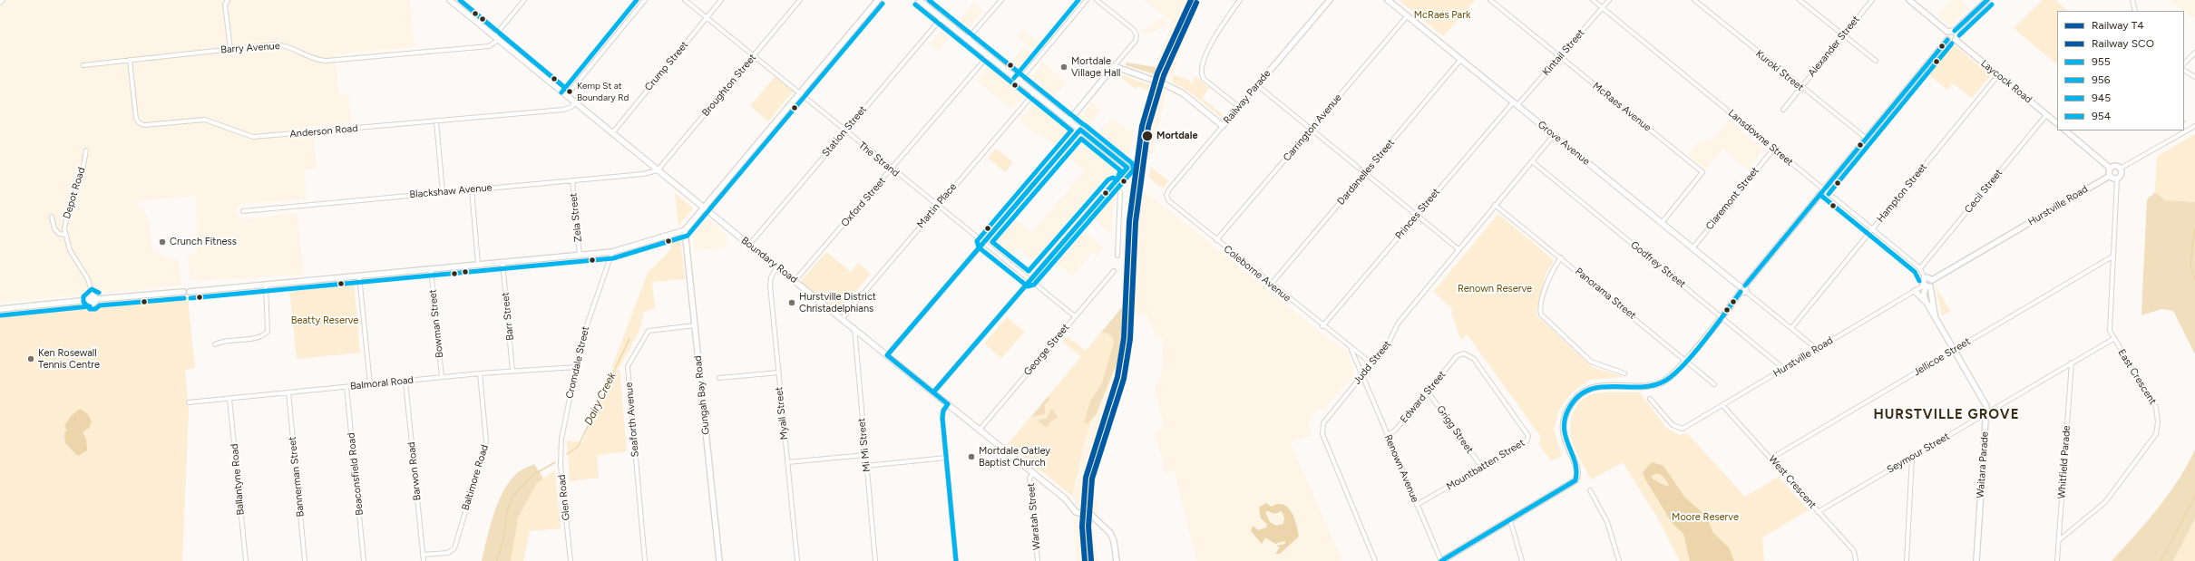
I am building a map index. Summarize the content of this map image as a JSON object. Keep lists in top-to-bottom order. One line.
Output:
{"streets":{"street":["Alexander Street","Barry Avenue","Kintail Street","Crump Street","Kuroki Street","Laycock Road","Broughton Street","Railway Parade","McRaes Avenue","Carrington Avenue","Anderson Road","Station Street","Lansdowne Street","Grove Avenue","The Strand","Dardanelles Street","Blackshaw Avenue","Cecil Street","Depot Road","Hampton Street","Claremont Street","Oxford Street","Martin Place","Hurstville Road","Princes Street","Zela Street","Boundary Road","Godfrey Street","Coleborne Avenue","Panorama Street","Barr Street","Bowman Street","George Street","Jellicoe Street","Cromdale Street","Judd Street","East Crescent","Balmoral Road","Gungah Bay Road","Edward Street","Myall Street","Seaforth Avenue","Grigg Street","Mi Mi Street","Seymour Street","Whitfield Parade","Mountbatten Street","Waitara Parade","Renown Avenue","Barwon Road","Beaconsfield Road","Bannerman Street","Baltimore Road","Ballantyne Road","West Crescent","Glen Road","Waratah Street"]},"crossings":[["Alexander Street","Kuroki Street"],["Barry Avenue","Anderson Road"],["Barry Avenue","Boundary Road"],["Kintail Street","McRaes Avenue"],["Kintail Street","Lansdowne Street"],["Kintail Street","Grove Avenue"],["Kintail Street","Princes Street"],["Crump Street","The Strand"],["Crump Street","Boundary Road"],["Laycock Road","Cecil Street"],["Laycock Road","Hampton Street"],["Broughton Street","The Strand"],["Broughton Street","Blackshaw Avenue"],["Broughton Street","Boundary Road"],["Railway Parade","Coleborne Avenue"],["McRaes Avenue","Grove Avenue"],["Carrington Avenue","Grove Avenue"],["Carrington Avenue","Coleborne Avenue"],["Anderson Road","Boundary Road"],["Station Street","The Strand"],["Station Street","Boundary Road"],["Lansdowne Street","Cecil Street"],["Lansdowne Street","Hampton Street"],["Lansdowne Street","Claremont Street"],["Grove Avenue","Dardanelles Street"],["Grove Avenue","Claremont Street"],["Grove Avenue","Princes Street"],["Grove Avenue","Judd Street"],["The Strand","Oxford Street"],["The Strand","Martin Place"],["The Strand","George Street"],["Dardanelles Street","Coleborne Avenue"],["Blackshaw Avenue","Zela Street"],["Blackshaw Avenue","Boundary Road"],["Oxford Street","Boundary Road"],["Martin Place","Boundary Road"],["Hurstville Road","Godfrey Street"],["Hurstville Road","East Crescent"],["Hurstville Road","Waitara Parade"],["Hurstville Road","West Crescent"],["Princes Street","Coleborne Avenue"],["Boundary Road","George Street"],["Boundary Road","Myall Street"],["Boundary Road","Mi Mi Street"],["Boundary Road","Waratah Street"],["Godfrey Street","Judd Street"],["Coleborne Avenue","Judd Street"],["Coleborne Avenue","Renown Avenue"],["Panorama Street","Judd Street"],["Barr Street","Balmoral Road"],["Bowman Street","Balmoral Road"],["Jellicoe Street","East Crescent"],["Jellicoe Street","Waitara Parade"],["Jellicoe Street","West Crescent"],["Cromdale Street","Balmoral Road"],["Cromdale Street","Glen Road"],["Judd Street","Renown Avenue"],["East Crescent","Seymour Street"],["East Crescent","Whitfield Parade"],["Balmoral Road","Barwon Road"],["Balmoral Road","Beaconsfield Road"],["Balmoral Road","Bannerman Street"],["Balmoral Road","Baltimore Road"],["Balmoral Road","Ballantyne Road"],["Gungah Bay Road","Seaforth Avenue"],["Edward Street","Grigg Street"],["Edward Street","Mountbatten Street"],["Edward Street","Renown Avenue"],["Grigg Street","Mountbatten Street"],["Seymour Street","Whitfield Parade"],["Seymour Street","Waitara Parade"],["Seymour Street","West Crescent"],["Mountbatten Street","Renown Avenue"],["Barwon Road","Baltimore Road"]],"districts":["HURSTVILLE GROVE"],"water":["Dairy Creek"],"parks":["McRaes Park","Renown Reserve","Beatty Reserve","Moore Reserve"],"places":["Mortdale Village Hall","Kemp St at Boundary Rd","Mortdale","Crunch Fitness","Hurstville District Christadelphians","Ken Rosewall Tennis Centre","Mortdale Oatley Baptist Church"],"lines":["rail line T4","transit line 955","transit line 945","rail line SCO","transit line 956","transit line 954"],"legend":["Railway T4","Railway SCO","955","956","945","954"]}
